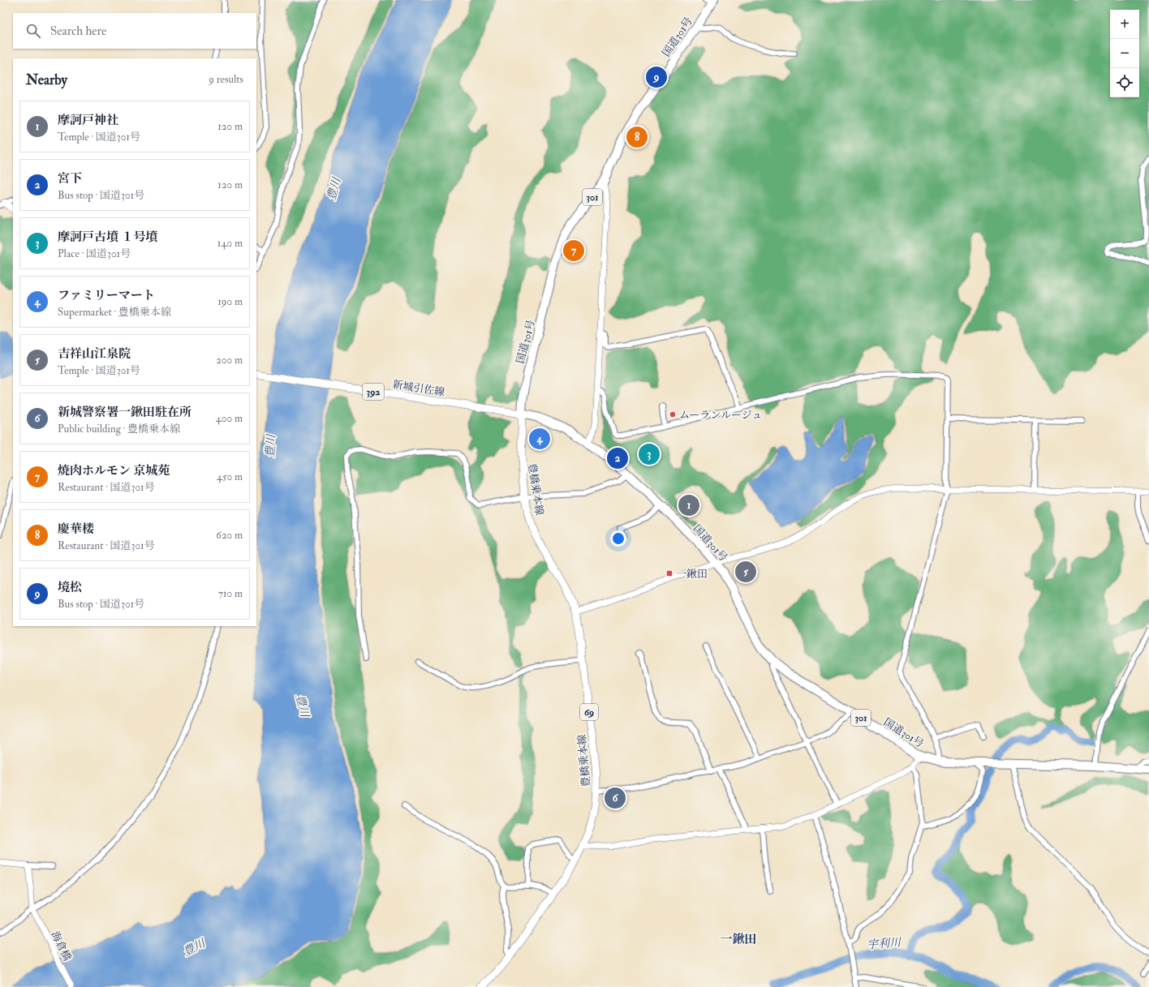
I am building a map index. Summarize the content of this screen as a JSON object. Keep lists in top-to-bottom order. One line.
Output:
{"streets":{"highway":["国道301号","301"],"main road":["新城引佐線","392","豊橋乗本線","69"],"street":["海倉橋"]},"crossings":[["国道301号","新城引佐線"],["国道301号","豊橋乗本線"],["新城引佐線","豊橋乗本線"]],"districts":["一鍬田"],"water":["豊川","宇利川"],"places":{"other":["ムーランルージュ"],"transit":["一鍬田"]},"page":{"map_buttons":["+","−"],"search":"Search here","heading":["Nearby","9 results"],"pins":["9","8","7","4","3","2","1","5","6"],"list":[{"mark":"1","name":"摩訶戸神社","note":"Temple · 国道301号","value":"120 m"},{"mark":"2","name":"宮下","note":"Bus stop · 国道301号","value":"120 m"},{"mark":"3","name":"摩訶戸古墳 １号墳","note":"Place · 国道301号","value":"140 m"},{"mark":"4","name":"ファミリーマート","note":"Supermarket · 豊橋乗本線","value":"190 m"},{"mark":"5","name":"吉祥山江泉院","note":"Temple · 国道301号","value":"200 m"},{"mark":"6","name":"新城警察署一鍬田駐在所","note":"Public building · 豊橋乗本線","value":"400 m"},{"mark":"7","name":"焼肉ホルモン 京城苑","note":"Restaurant · 国道301号","value":"450 m"},{"mark":"8","name":"慶華楼","note":"Restaurant · 国道301号","value":"620 m"},{"mark":"9","name":"境松","note":"Bus stop · 国道301号","value":"710 m"}]}}
